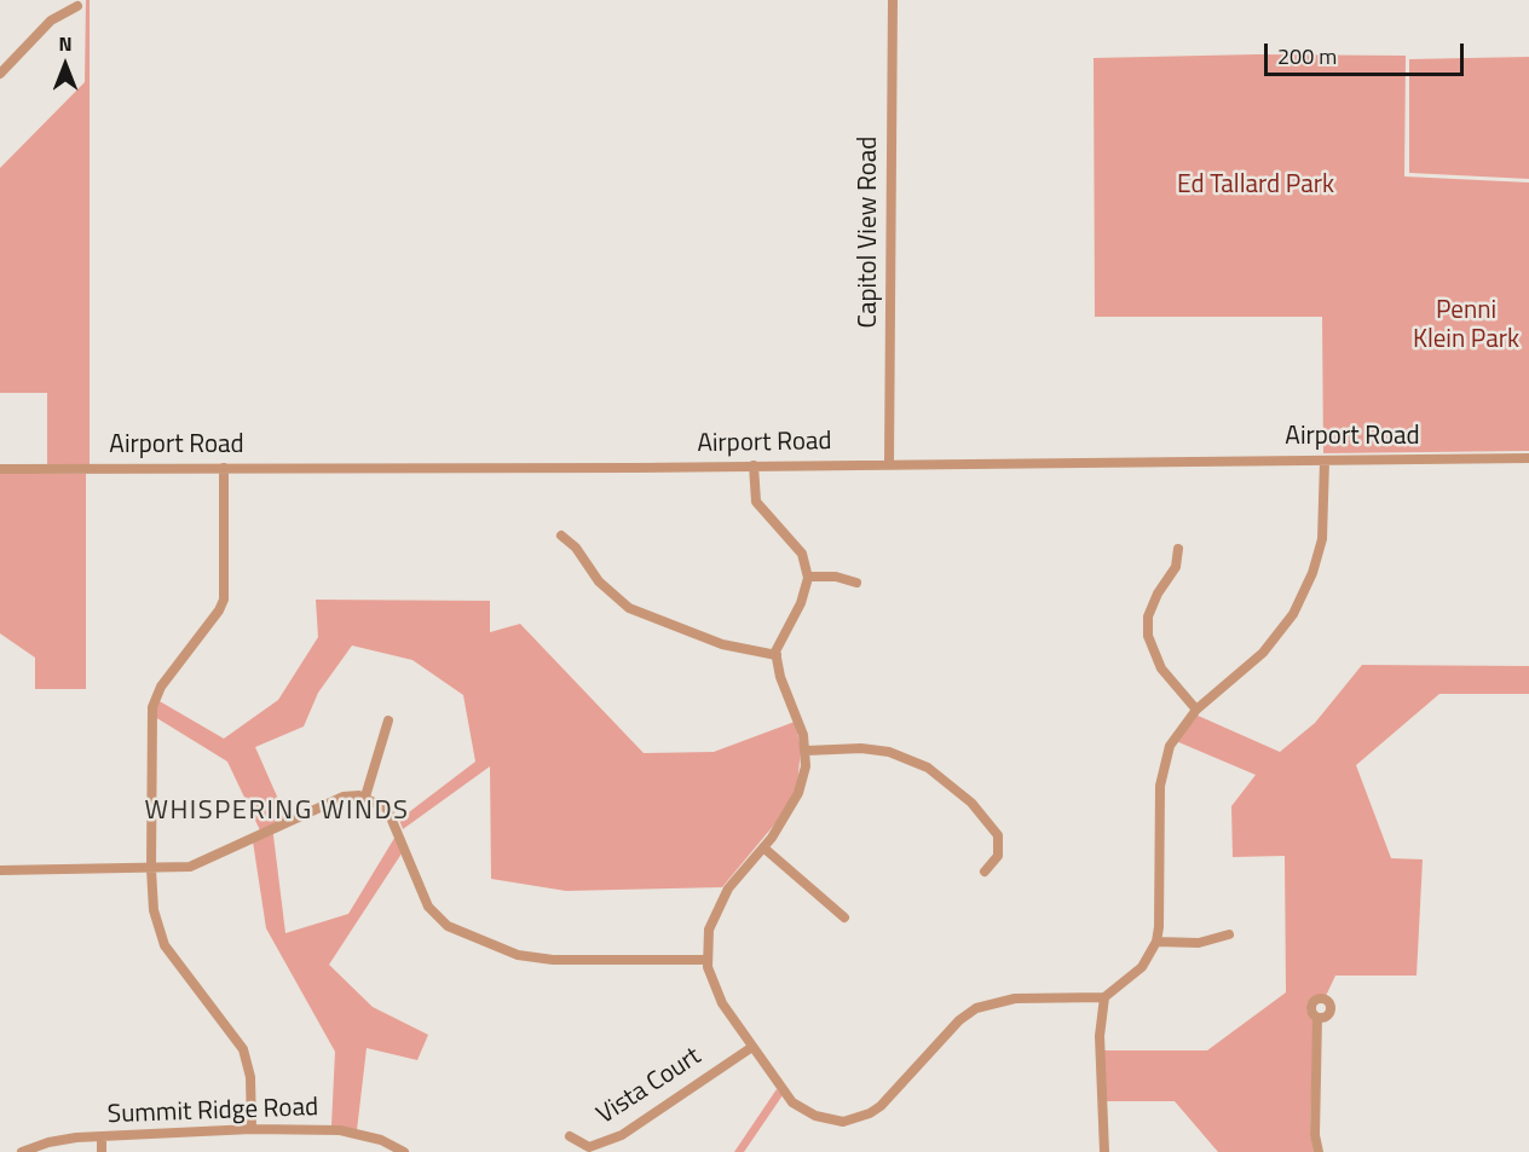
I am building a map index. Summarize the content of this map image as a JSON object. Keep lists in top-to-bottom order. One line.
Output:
{"streets":{"street":["Capitol View Road","Airport Road","Vista Court","Summit Ridge Road"]},"crossings":[["Capitol View Road","Airport Road"]],"districts":["WHISPERING WINDS"],"parks":["Ed Tallard Park","Penni Klein Park"],"scale_bar":"200 m","north":"top"}
